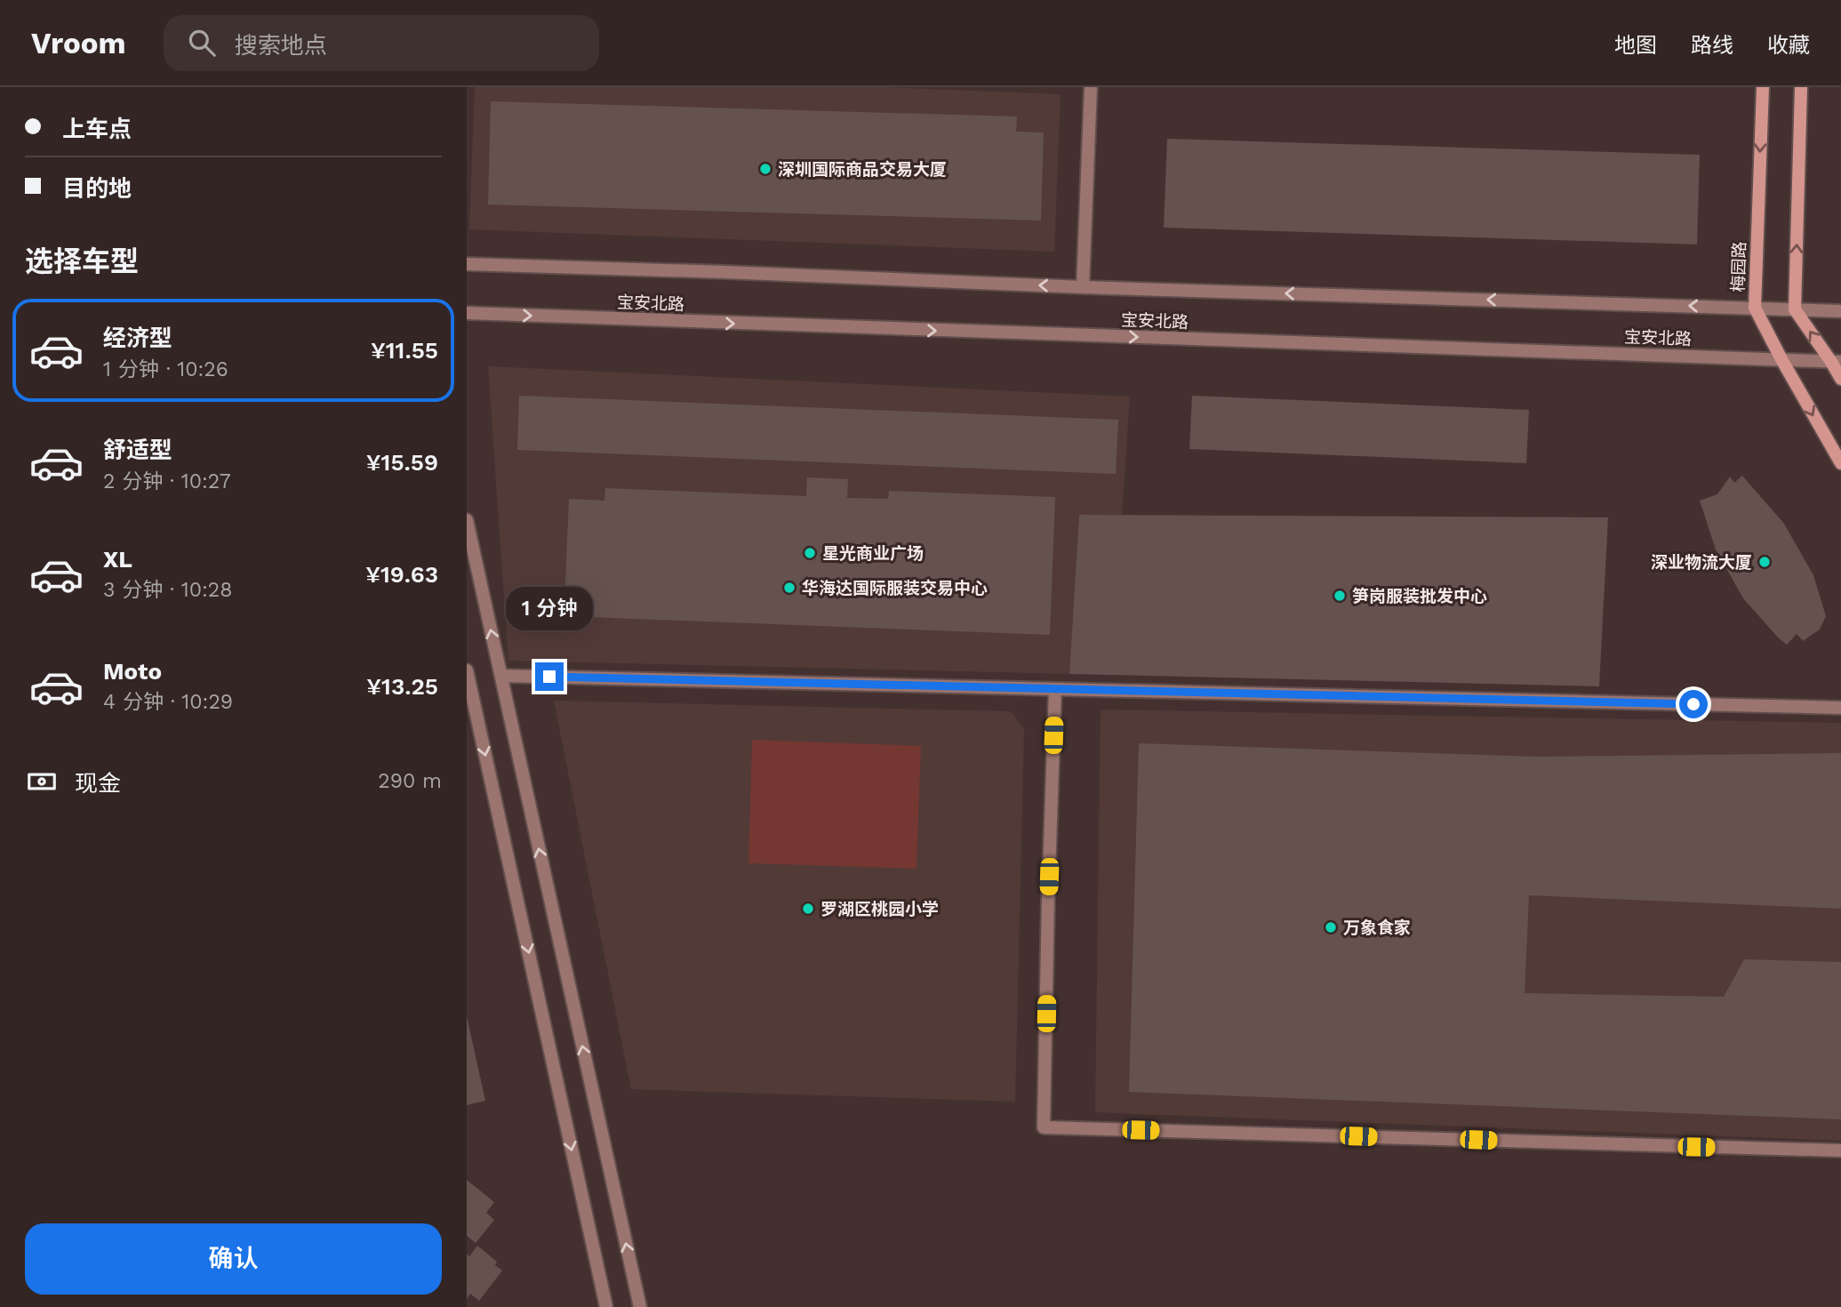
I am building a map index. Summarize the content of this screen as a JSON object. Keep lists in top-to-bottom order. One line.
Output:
{"streets":{"main road":["梅园路"],"street":["宝安北路"]},"crossings":[["梅园路","宝安北路"]],"places":["深圳国际商品交易大厦","星光商业广场","深业物流大厦","华海达国际服装交易中心","笋岗服装批发中心","罗湖区桃园小学","万象食家"],"page":{"header":"Vroom","search":"搜索地点","nav":["地图","路线","收藏"],"banner":["上车点","目的地"],"heading":"选择车型","list":[{"name":"经济型","note":"1 分钟 · 10:26","value":"¥11.55"},{"name":"舒适型","note":"2 分钟 · 10:27","value":"¥15.59"},{"name":"XL","note":"3 分钟 · 10:28","value":"¥19.63"},{"name":"Moto","note":"4 分钟 · 10:29","value":"¥13.25"}],"bubble":"1 分钟","pay":["现金","290 m"],"buttons":"确认"}}
